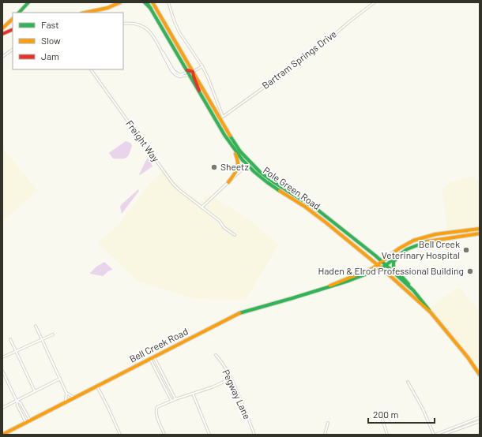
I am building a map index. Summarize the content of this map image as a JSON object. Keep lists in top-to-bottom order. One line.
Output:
{"streets":{"main road":["Pole Green Road","Bell Creek Road"],"street":["Bartram Springs Drive","Freight Way","Pegway Lane"]},"crossings":[["Pole Green Road","Bell Creek Road"]],"places":["Sheetz","Bell Creek Veterinary Hospital","Haden & Elrod Professional Building"],"legend":["Fast","Slow","Jam"],"scale_bar":"200 m"}
